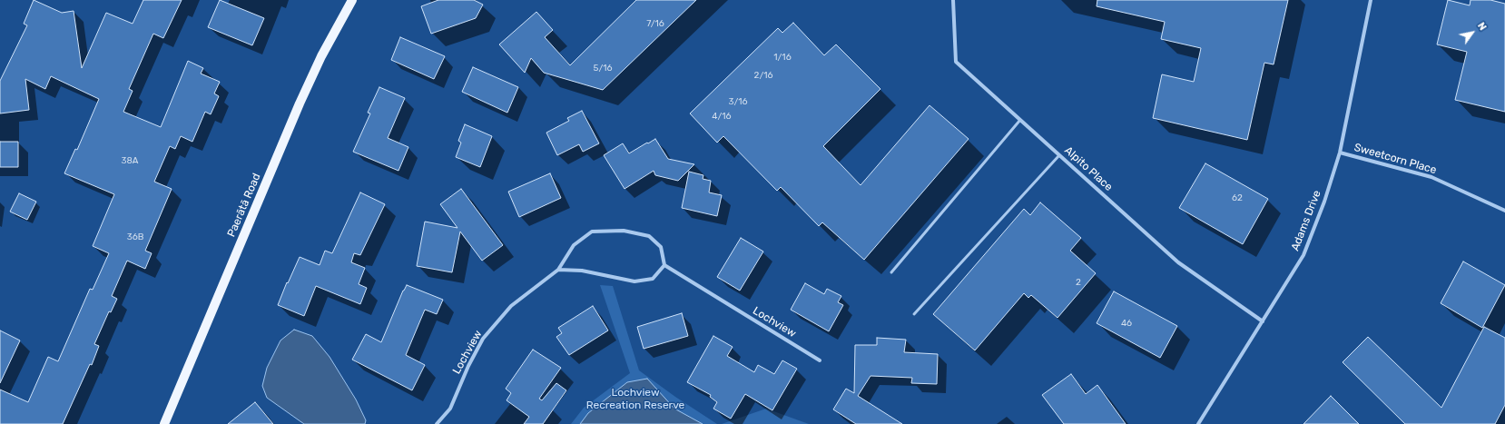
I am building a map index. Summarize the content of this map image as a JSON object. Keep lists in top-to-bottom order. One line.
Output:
{"streets":{"main road":["Paerātā Road"],"street":["Sweetcorn Place","Alpito Place","Adams Drive","Lochview"]},"crossings":[["Sweetcorn Place","Adams Drive"],["Alpito Place","Adams Drive"]],"parks":["Lochview Recreation Reserve"],"house_numbers":["7/16","1/16","5/16","2/16","3/16","4/16","38A","62","36B","2","46"],"north":"top right"}
